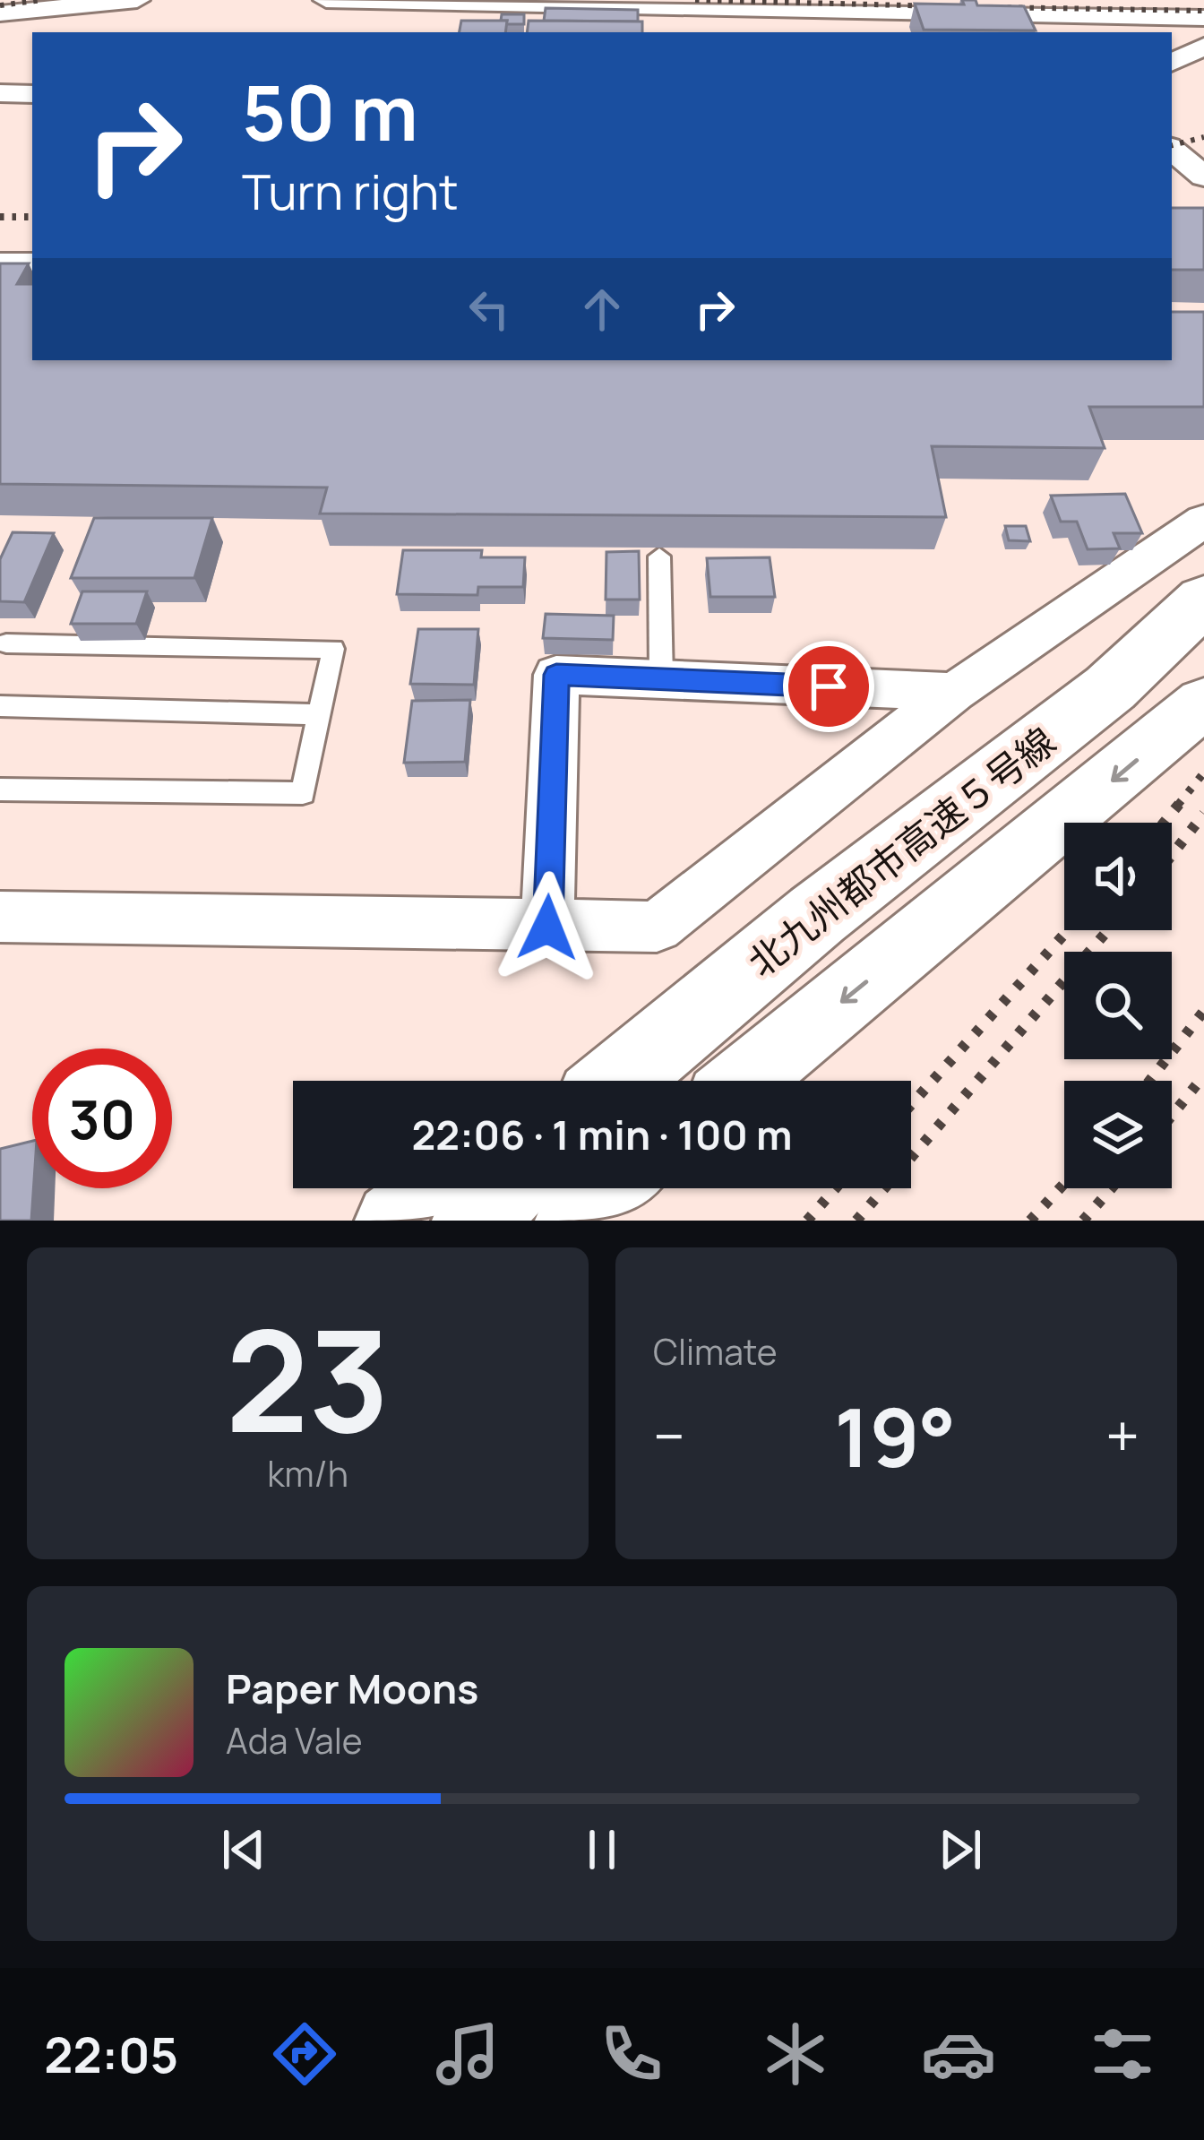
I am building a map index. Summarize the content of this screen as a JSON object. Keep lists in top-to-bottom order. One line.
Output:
{"streets":{"highway":["北九州都市高速５号線"]},"page":{"turn":["50 m","Turn right"],"limit":"30","trip":"22:06 · 1 min · 100 m","tile":[["23","km/h"],"Climate"],"heat":["−","19°","+"],"song":["Paper Moons","Ada Vale"],"tabs":"22:05"}}
